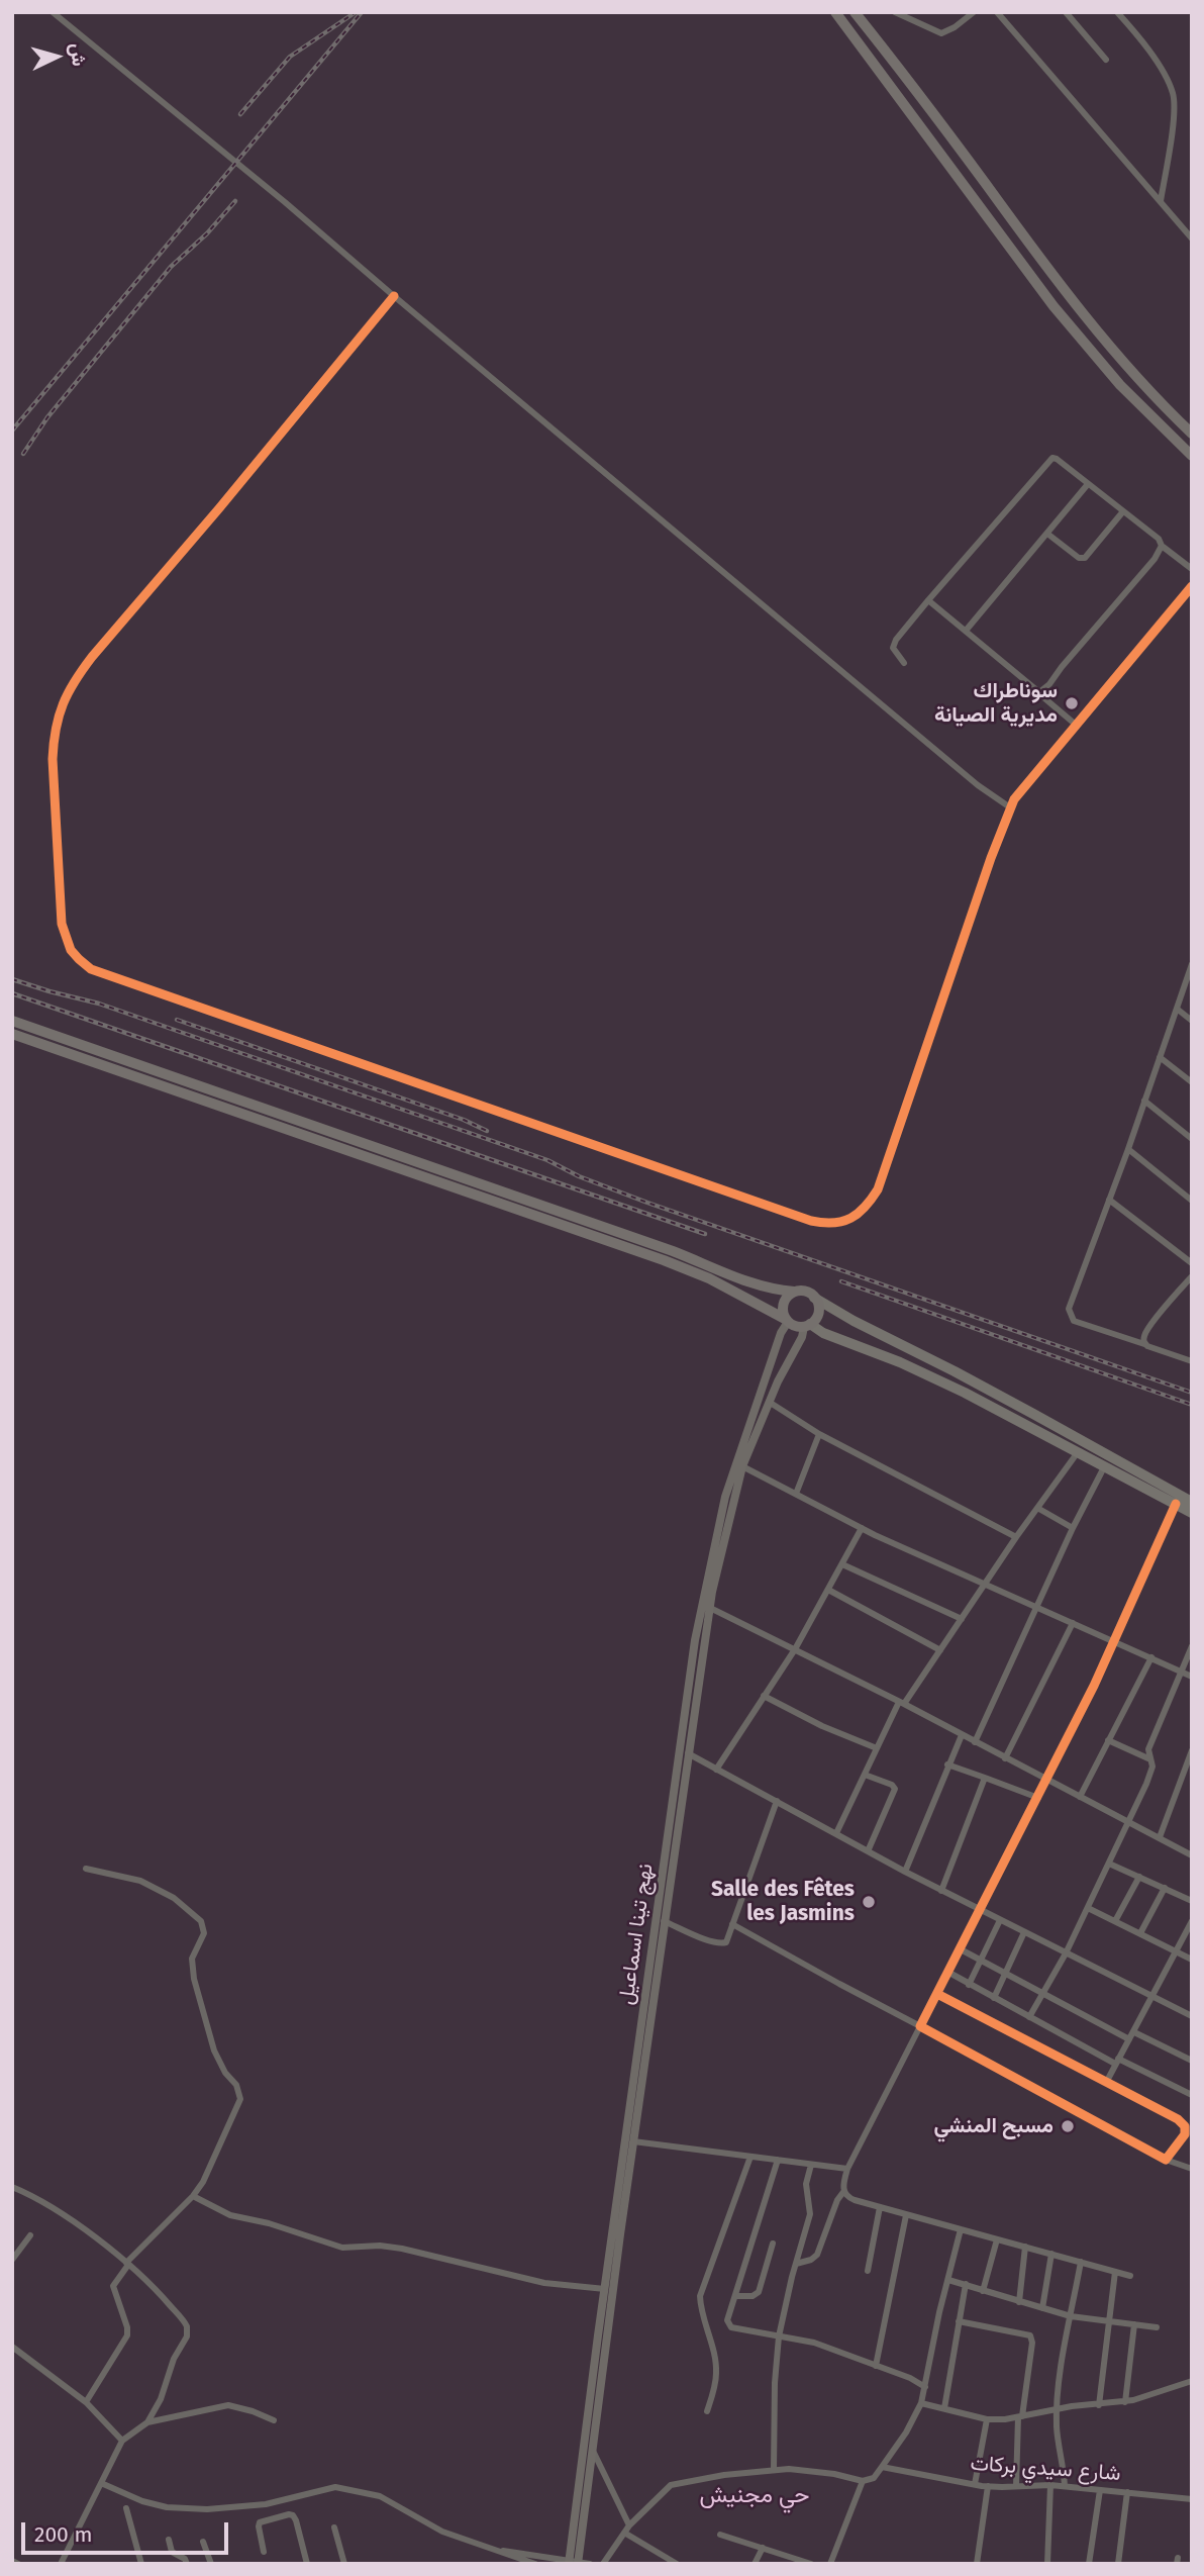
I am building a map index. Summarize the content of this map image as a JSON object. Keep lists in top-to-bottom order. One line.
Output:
{"streets":{"main road":["نهج تينا اسماعيل"],"street":["شارع سيدي بركات"]},"districts":["حي مجنيش"],"places":["سوناطراك مديرية الصيانة","Salle des Fêtes les Jasmins","مسبح المنشي"],"scale_bar":"200 m","north":"right"}
